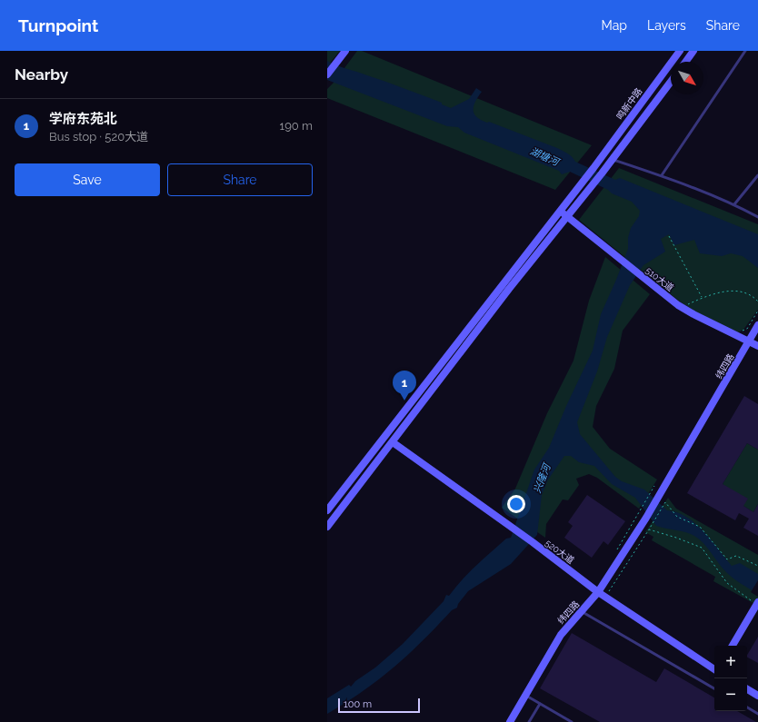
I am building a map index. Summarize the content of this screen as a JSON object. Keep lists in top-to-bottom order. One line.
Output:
{"streets":{"street":["鸣新中路","510大道","纬四路","520大道"]},"crossings":[["鸣新中路","510大道"],["510大道","纬四路"],["纬四路","520大道"]],"water":["湖塘河","兴隆河"],"scale_bar":"100 m","north":"bottom right","page":{"header":"Turnpoint","nav":["Map","Layers","Share"],"heading":"Nearby","list":[{"mark":"1","name":"学府东苑北","note":"Bus stop · 520大道","value":"190 m"}],"buttons":["Save","Share"],"pins":"1","map_buttons":["+","−"],"scale":"100 m"}}
